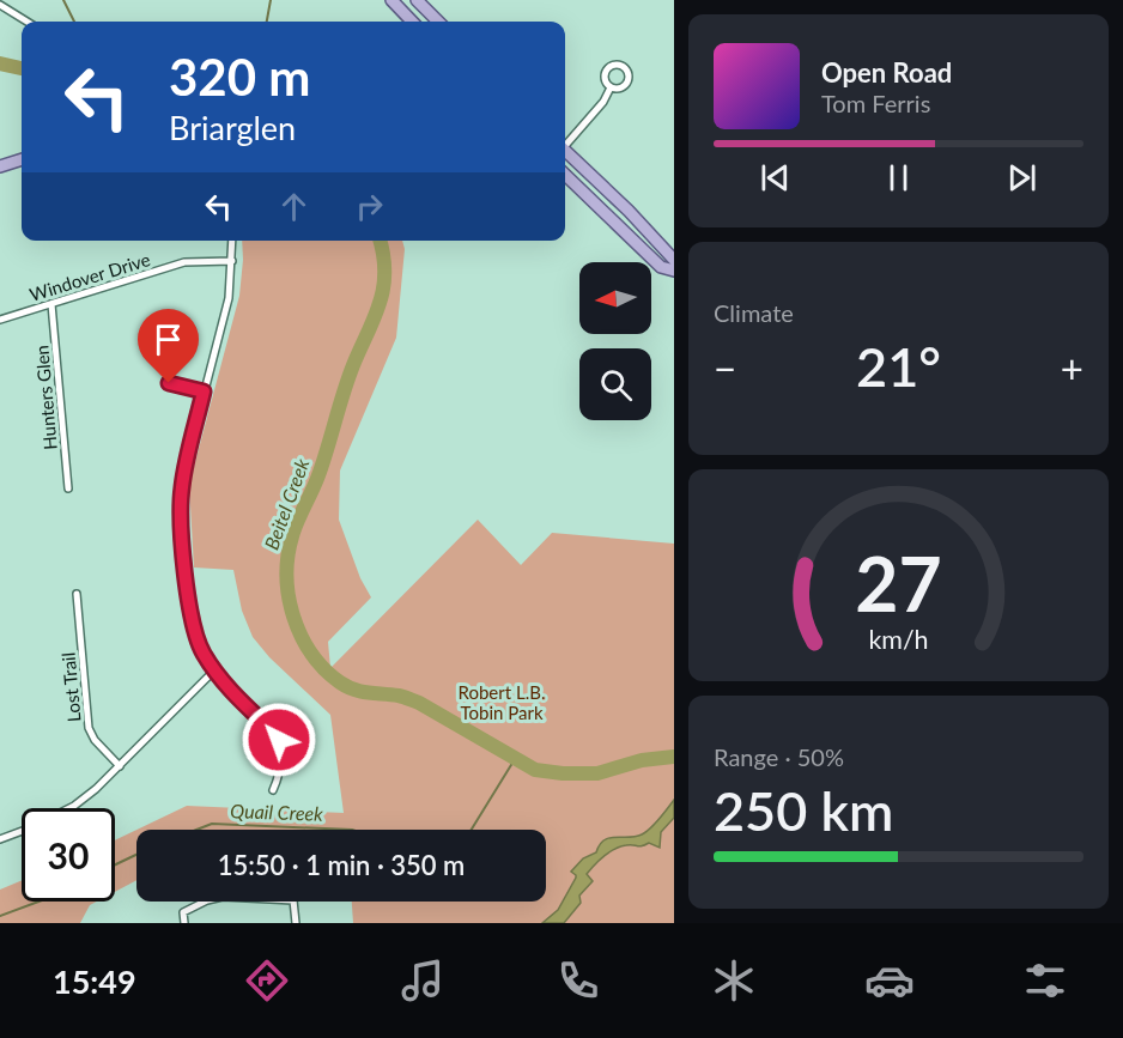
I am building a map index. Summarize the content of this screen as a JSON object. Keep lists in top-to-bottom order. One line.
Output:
{"streets":{"street":["Windover Drive","Hunters Glen","Lost Trail"]},"crossings":[["Windover Drive","Hunters Glen"]],"water":["Beitel Creek","Quail Creek"],"parks":["Robert L.B. Tobin Park"],"north":"left","page":{"turn":["320 m","Briarglen"],"song":["Open Road","Tom Ferris"],"tile":["Climate",["Range · 50%","250 km"]],"heat":["−","21°","+"],"limit":"30","trip":"15:50 · 1 min · 350 m","tabs":"15:49","gauge":["27","km/h"]}}
